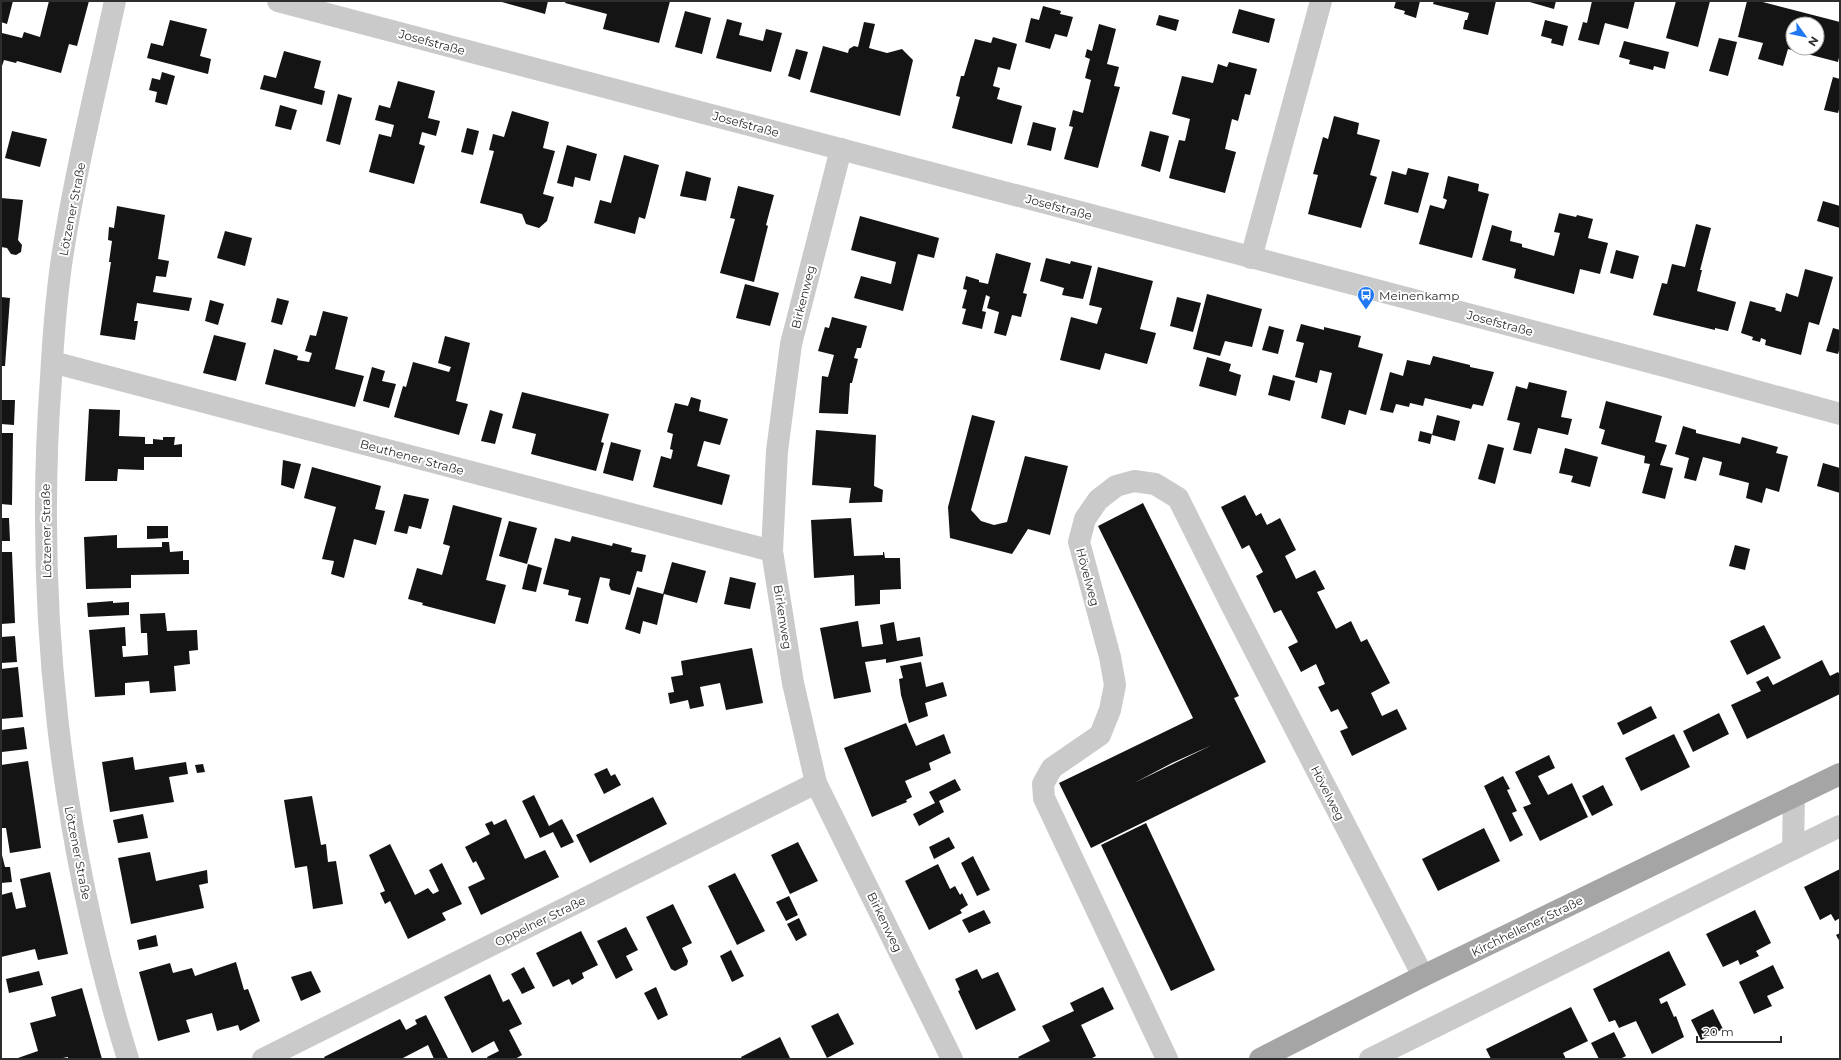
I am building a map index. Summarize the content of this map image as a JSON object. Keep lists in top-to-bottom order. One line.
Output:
{"streets":{"main road":["Kirchhellener Straße"],"street":["Josefstraße","Lötzener Straße","Birkenweg","Beuthener Straße","Hövelweg","Oppelner Straße"]},"crossings":[["Josefstraße","Birkenweg"],["Lötzener Straße","Beuthener Straße"],["Birkenweg","Beuthener Straße"],["Birkenweg","Oppelner Straße"],["Hövelweg","Kirchhellener Straße"]],"places":{"bus stop":["Meinenkamp"]},"scale_bar":"20 m","north":"bottom right"}
